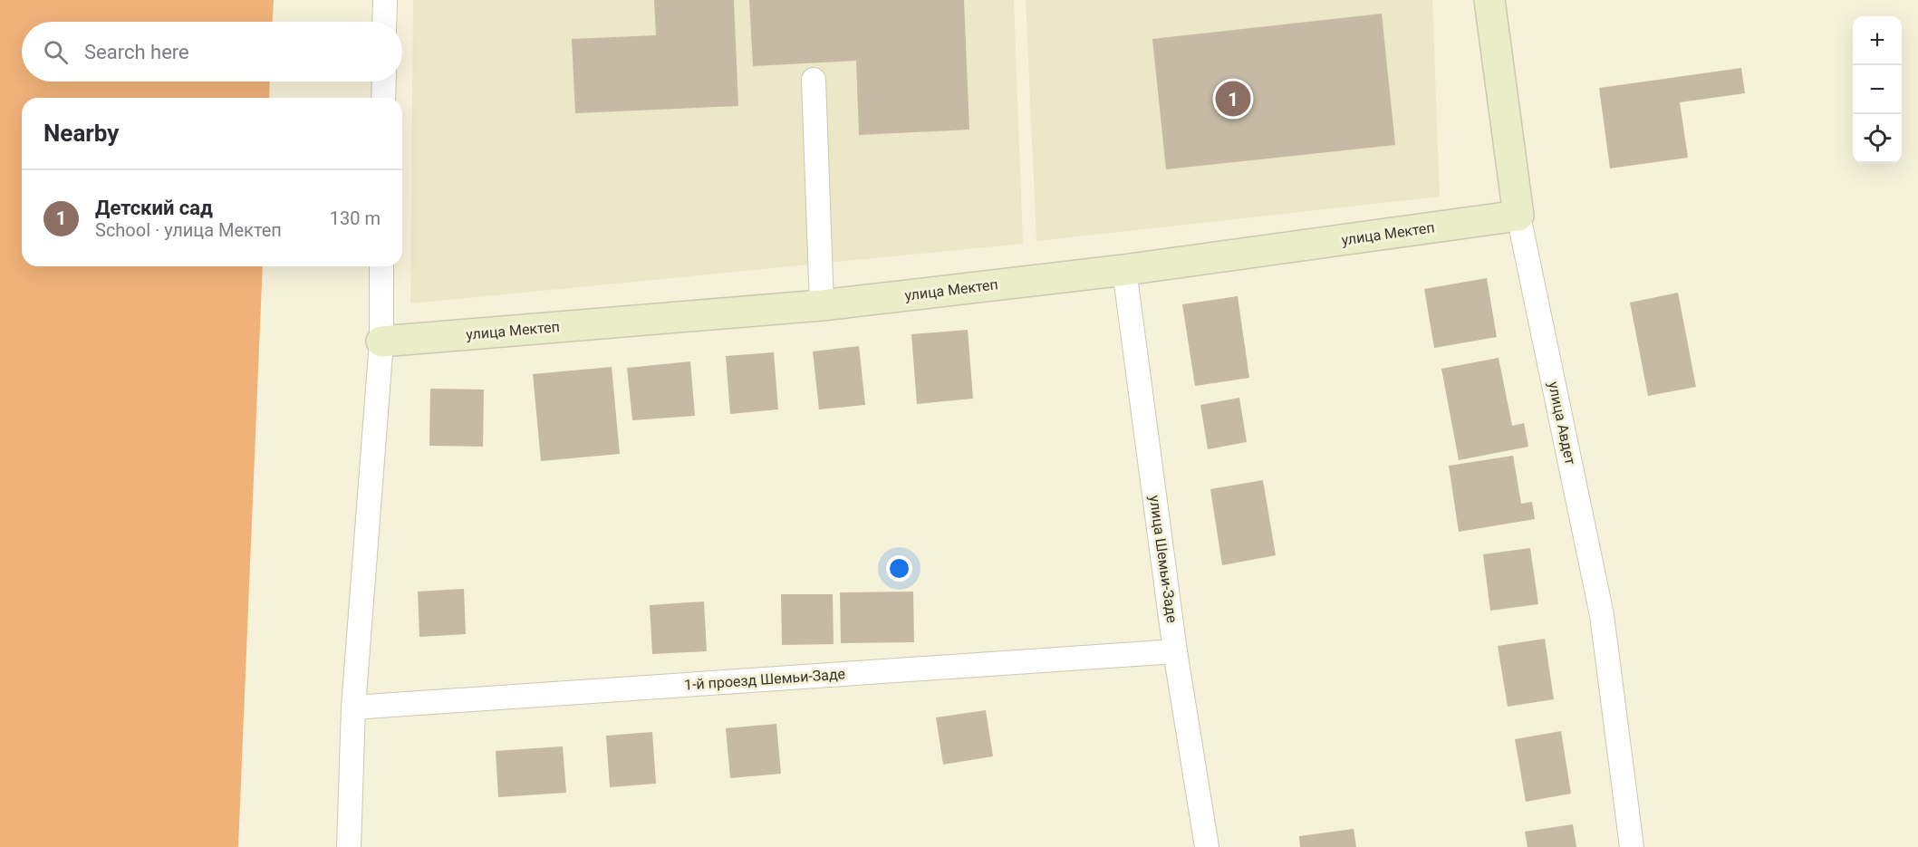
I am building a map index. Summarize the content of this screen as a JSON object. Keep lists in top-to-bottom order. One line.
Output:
{"streets":{"street":["улица Мектеп","улица Авдет","улица Шемьи-Заде","1-й проезд Шемьи-Заде"]},"crossings":[["улица Мектеп","улица Авдет"],["улица Мектеп","улица Шемьи-Заде"],["улица Шемьи-Заде","1-й проезд Шемьи-Заде"]],"page":{"map_buttons":["+","−"],"search":"Search here","pins":"1","heading":"Nearby","list":[{"mark":"1","name":"Детский сад","note":"School · улица Мектеп","value":"130 m"}]}}
